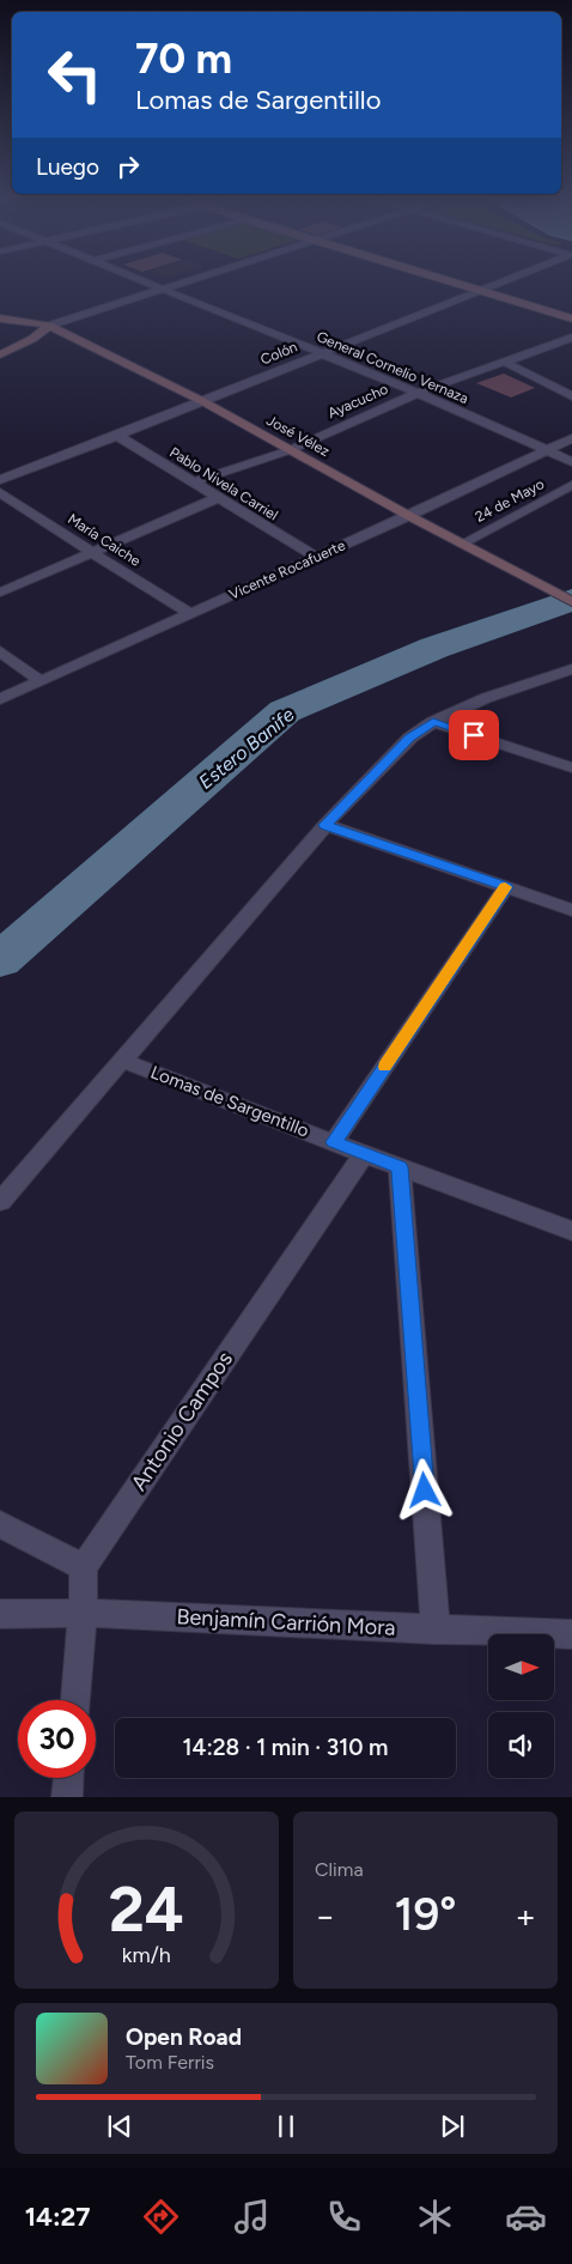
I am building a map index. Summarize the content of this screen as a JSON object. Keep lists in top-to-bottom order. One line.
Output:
{"streets":{"street":["Colón","General Cornelio Vernaza","Ayacucho","José Vélez","Pablo Nivela Carriel","24 de Mayo","María Caiche","Vicente Rocafuerte","Lomas de Sargentillo","Antonio Campos","Benjamín Carrión Mora"]},"crossings":[["Colón","General Cornelio Vernaza"],["Colón","José Vélez"],["Colón","Pablo Nivela Carriel"],["General Cornelio Vernaza","Ayacucho"],["General Cornelio Vernaza","Vicente Rocafuerte"],["Ayacucho","José Vélez"],["Ayacucho","Pablo Nivela Carriel"],["José Vélez","24 de Mayo"],["José Vélez","Vicente Rocafuerte"],["Pablo Nivela Carriel","Vicente Rocafuerte"],["María Caiche","Vicente Rocafuerte"],["Lomas de Sargentillo","Antonio Campos"]],"water":["Estero Banife"],"north":"right","page":{"turn":["70 m","Lomas de Sargentillo"],"then":"Luego","limit":"30","trip":"14:28 · 1 min · 310 m","tile":"Clima","heat":["−","19°","+"],"song":["Open Road","Tom Ferris"],"tabs":"14:27","gauge":["24","km/h"]}}
